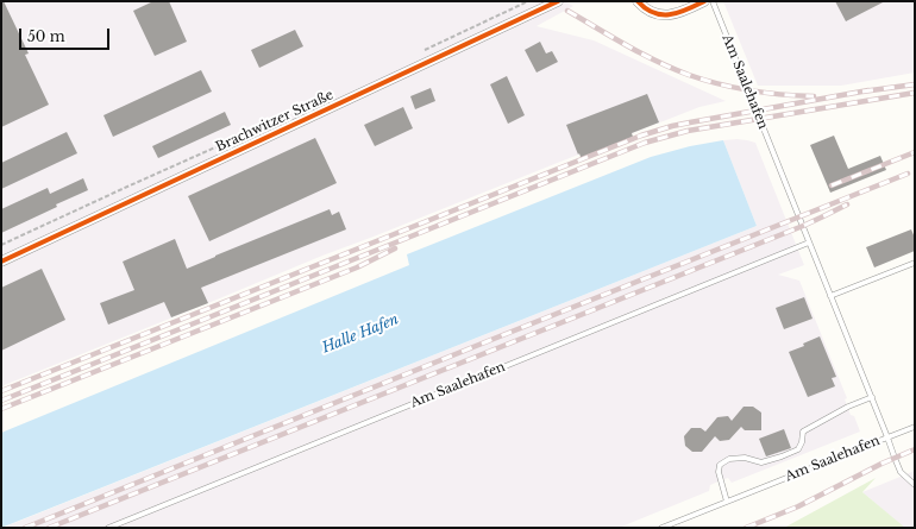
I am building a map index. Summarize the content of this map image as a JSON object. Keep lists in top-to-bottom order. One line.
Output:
{"streets":{"street":["Brachwitzer Straße"],"lane":["Am Saalehafen"]},"water":["Halle Hafen"],"scale_bar":"50 m"}
